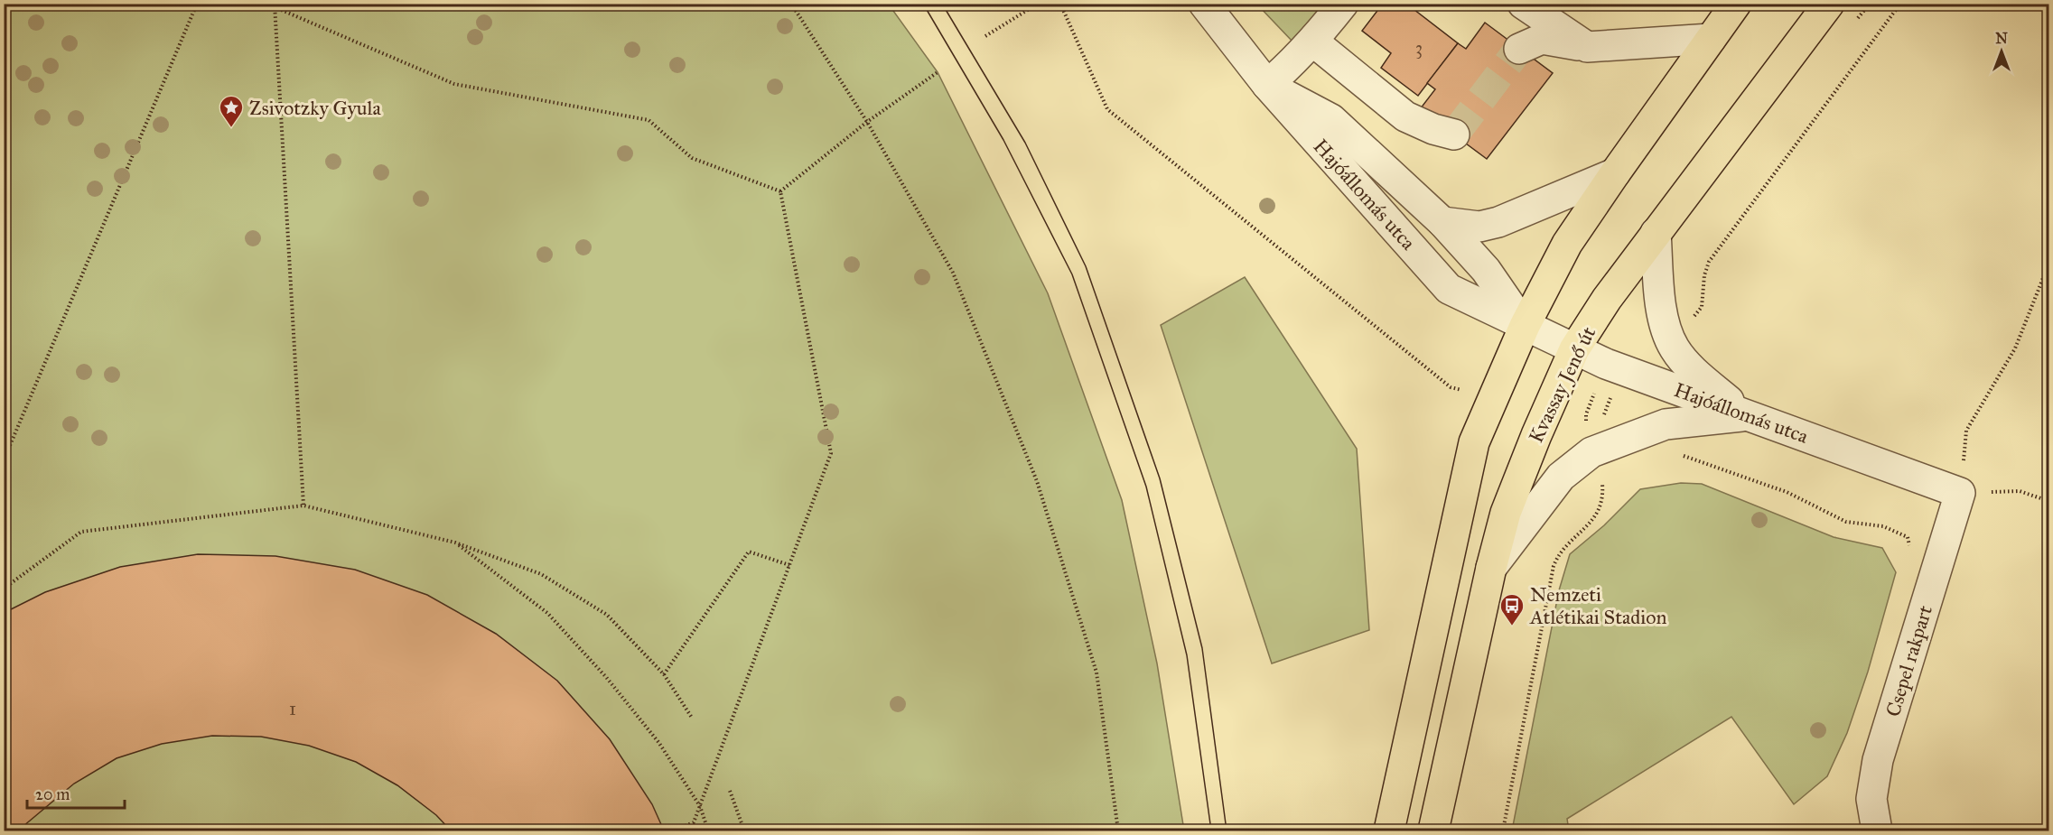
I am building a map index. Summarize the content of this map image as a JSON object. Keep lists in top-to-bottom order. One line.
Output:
{"streets":{"main road":["Kvassay Jenő út"],"street":["Hajóállomás utca","Csepel rakpart"]},"crossings":[["Hajóállomás utca","Kvassay Jenő út"],["Hajóállomás utca","Csepel rakpart"]],"places":{"place":["Zsivotzky Gyula"],"bus stop":["Nemzeti Atlétikai Stadion"]},"house_numbers":["3","1"],"scale_bar":"20 m","north":"top"}
